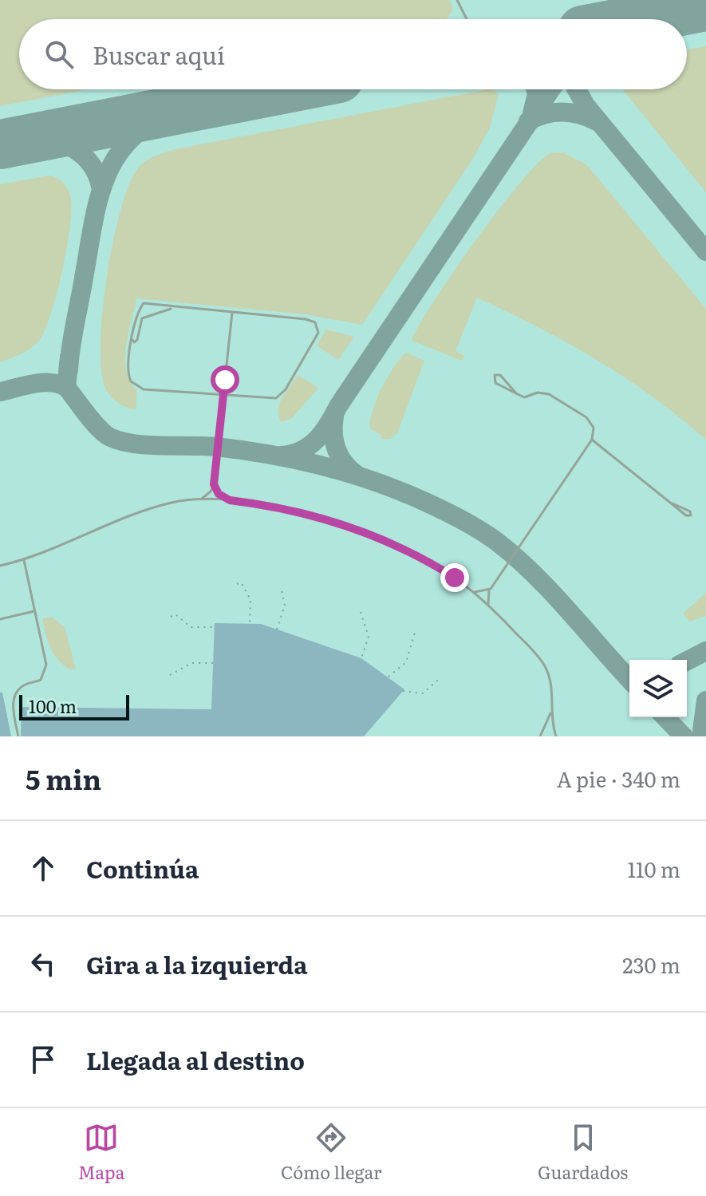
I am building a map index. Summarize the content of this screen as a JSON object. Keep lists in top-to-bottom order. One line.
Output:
{"scale_bar":"100 m","page":{"search":"Buscar aquí","scale":"100 m","heading":["5 min","A pie · 340 m"],"list":[["Continúa","110 m"],["Gira a la izquierda","230 m"],"Llegada al destino"],"nav":["Mapa","Cómo llegar","Guardados"]}}
